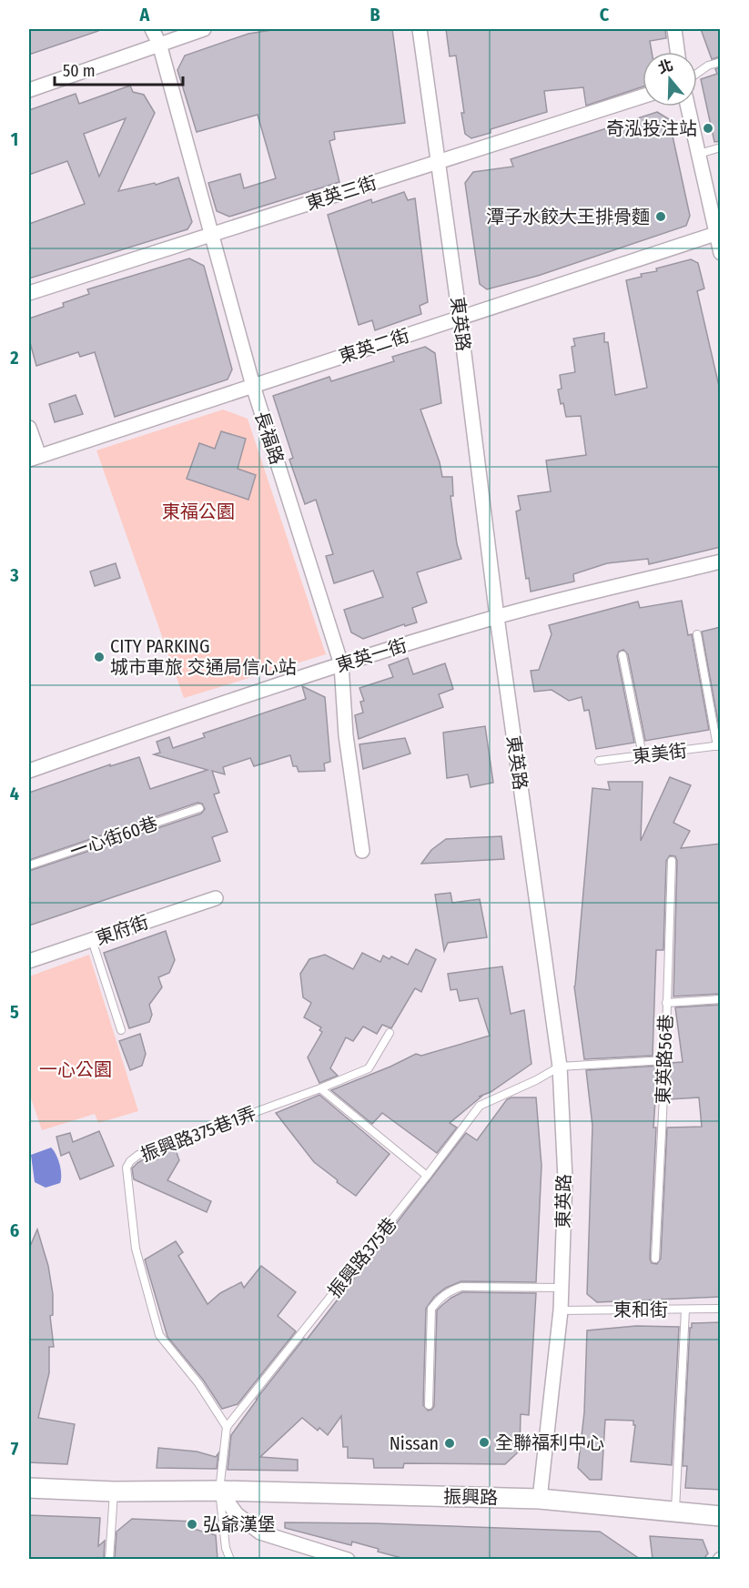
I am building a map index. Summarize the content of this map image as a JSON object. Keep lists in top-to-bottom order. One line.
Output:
{"streets":{"main road":["振興路"],"street":["東英三街","東英路","東英二街","長福路","東英一街","東府街"],"lane":["東美街","一心街60巷","東英路56巷","振興路375巷1弄","振興路375巷","東和街"]},"crossings":[["東英三街","東英路"],["東英三街","長福路"],["東英路","東英二街"],["東英路","東英一街"],["東英路","振興路375巷"],["東英路","東和街"],["東英路","振興路"],["東英二街","長福路"],["長福路","東英一街"],["振興路375巷1弄","振興路375巷"]],"parks":["東福公園","一心公園"],"places":["奇泓投注站","潭子水餃大王排骨麵","CITY PARKING 城市車旅 交通局信心站","全聯福利中心","Nissan","弘爺漢堡"],"scale_bar":"50 m","north":"top","grid":{"columns":["A","B","C"],"rows":["1","2","3","4","5","6","7"]}}
